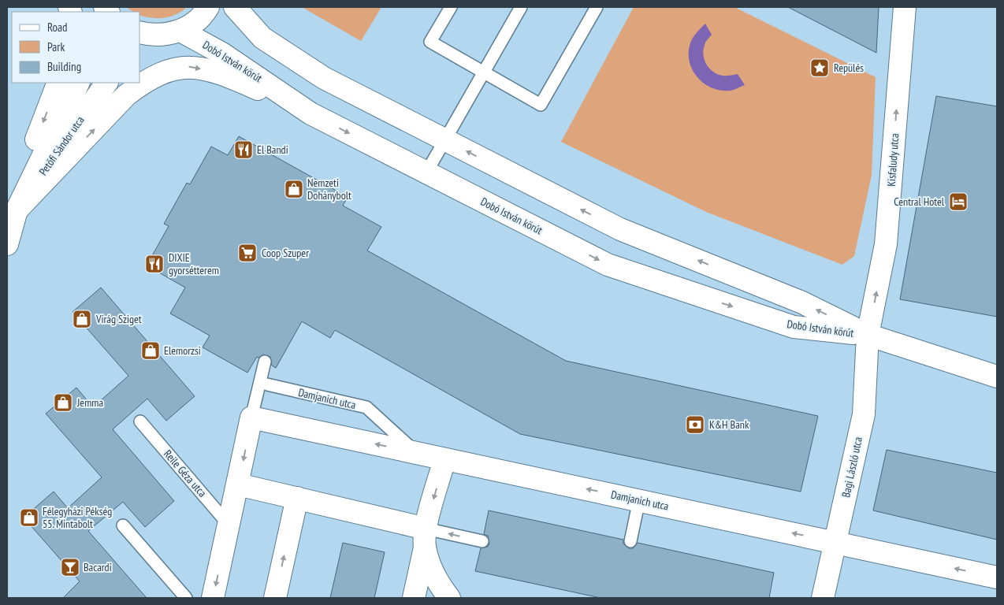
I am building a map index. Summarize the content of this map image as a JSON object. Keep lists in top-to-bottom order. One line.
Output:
{"streets":{"street":["Dobó István körút","Petőfi Sándor utca","Kisfaludy utca","Damjanich utca","Bagi László utca"],"lane":["Reile Géza utca"]},"crossings":[["Dobó István körút","Kisfaludy utca"],["Dobó István körút","Bagi László utca"],["Kisfaludy utca","Bagi László utca"],["Damjanich utca","Bagi László utca"]],"one_way":["Kisfaludy utca","Damjanich utca"],"places":{"place":["Repülés"],"restaurant":["El Bandi","DIXIE gyorsétterem"],"shop":["Nemzeti Dohánybolt","Virág Sziget","Elemorzsi","Jemma","Félegyházi Pékség 55. Mintabolt"],"hotel":["Central Hotel"],"supermarket":["Coop Szuper"],"bank":["K&H Bank"],"bar":["Bacardi"]},"legend":["Road","Park","Building"]}
